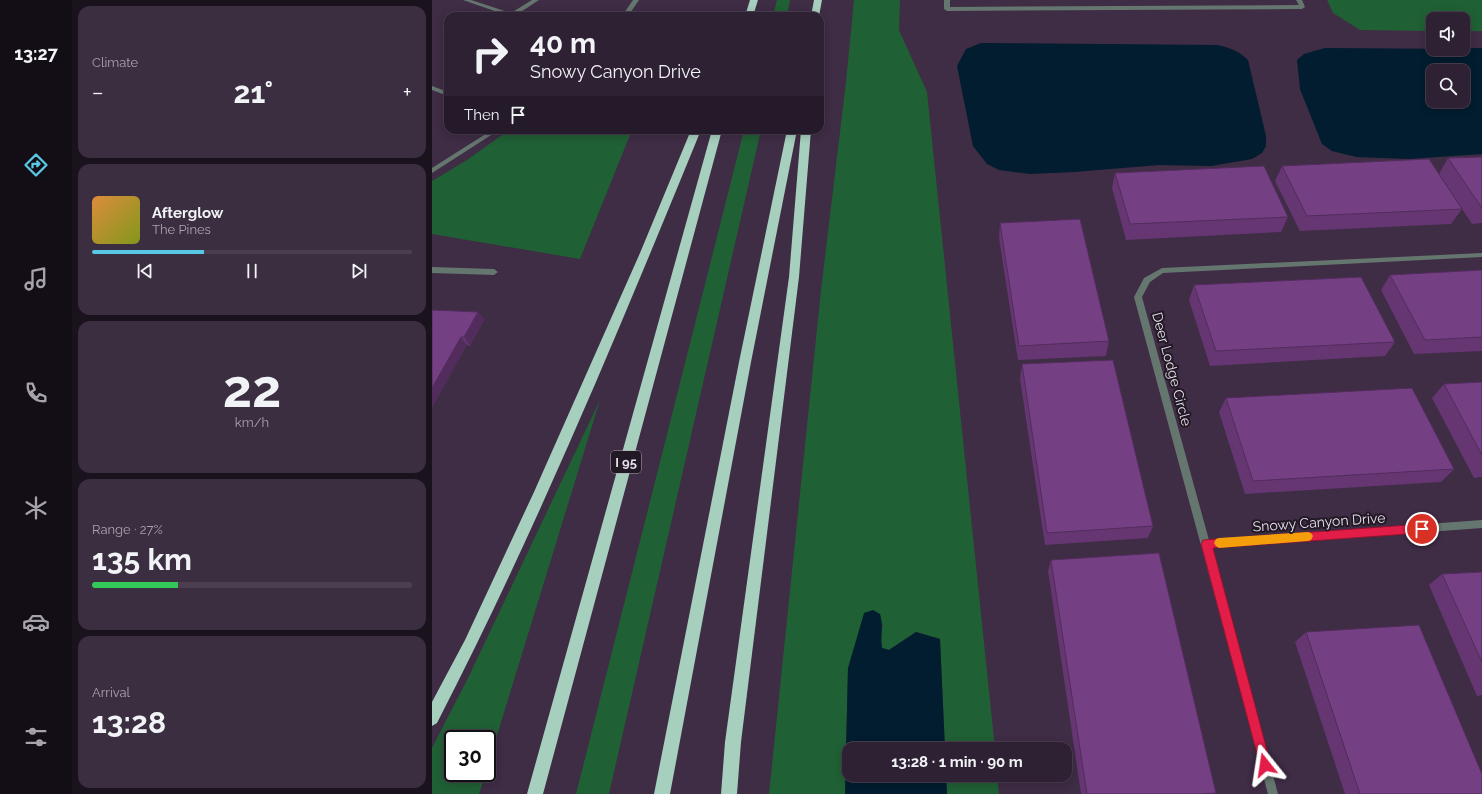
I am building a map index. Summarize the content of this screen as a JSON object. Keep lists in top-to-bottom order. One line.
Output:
{"streets":{"highway":["I 95"],"street":["Deer Lodge Circle","Snowy Canyon Drive"]},"crossings":[["Deer Lodge Circle","Snowy Canyon Drive"]],"page":{"tabs":"13:27","tile":["Climate",["22","km/h"],["Range · 27%","135 km"],["Arrival","13:28"]],"turn":["40 m","Snowy Canyon Drive"],"heat":["−","21°","+"],"then":"Then","song":["Afterglow","The Pines"],"limit":"30","trip":"13:28 · 1 min · 90 m"}}
